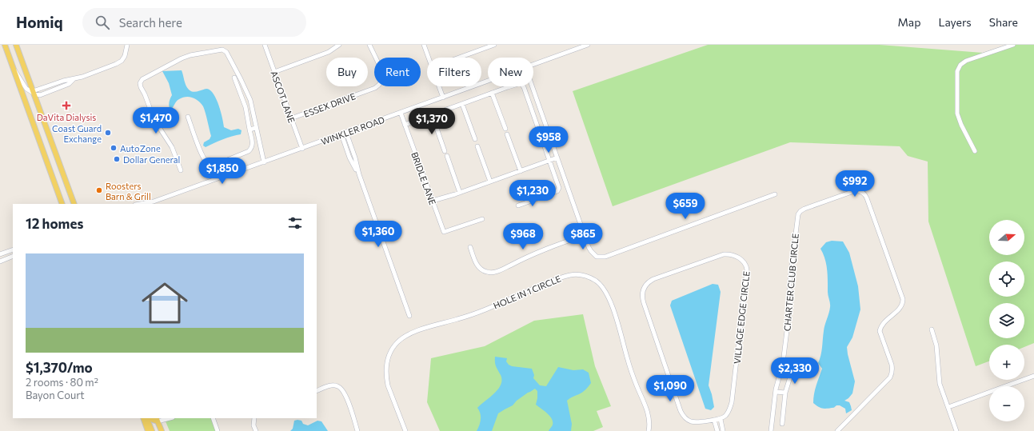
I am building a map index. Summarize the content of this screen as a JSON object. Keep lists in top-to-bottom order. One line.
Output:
{"streets":{"street":["ASCOT LANE","ESSEX DRIVE","WINKLER ROAD","BRIDLE LANE","CHARTER CLUB CIRCLE","HOLE IN 1 CIRCLE","VILLAGE EDGE CIRCLE"]},"crossings":[["ASCOT LANE","ESSEX DRIVE"],["ASCOT LANE","WINKLER ROAD"],["WINKLER ROAD","BRIDLE LANE"]],"places":{"health":["DaVita Dialysis"],"other":["Coast Guard Exchange","AutoZone","Dollar General","Roosters Barn & Grill"]},"north":"right","page":{"header":"Homiq","search":"Search here","nav":["Map","Layers","Share"],"chip":["Buy","Rent","Filters","New"],"price":["$1,470","$1,370","$958","$1,850","$992","$1,230","$659","$1,360","$968","$865","$2,330","$1,090"],"heading":"12 homes","map_buttons":["+","−"],"list":[{"name":"$1,370/mo","note":"2 rooms · 80 m² · Bayon Court"}]}}
